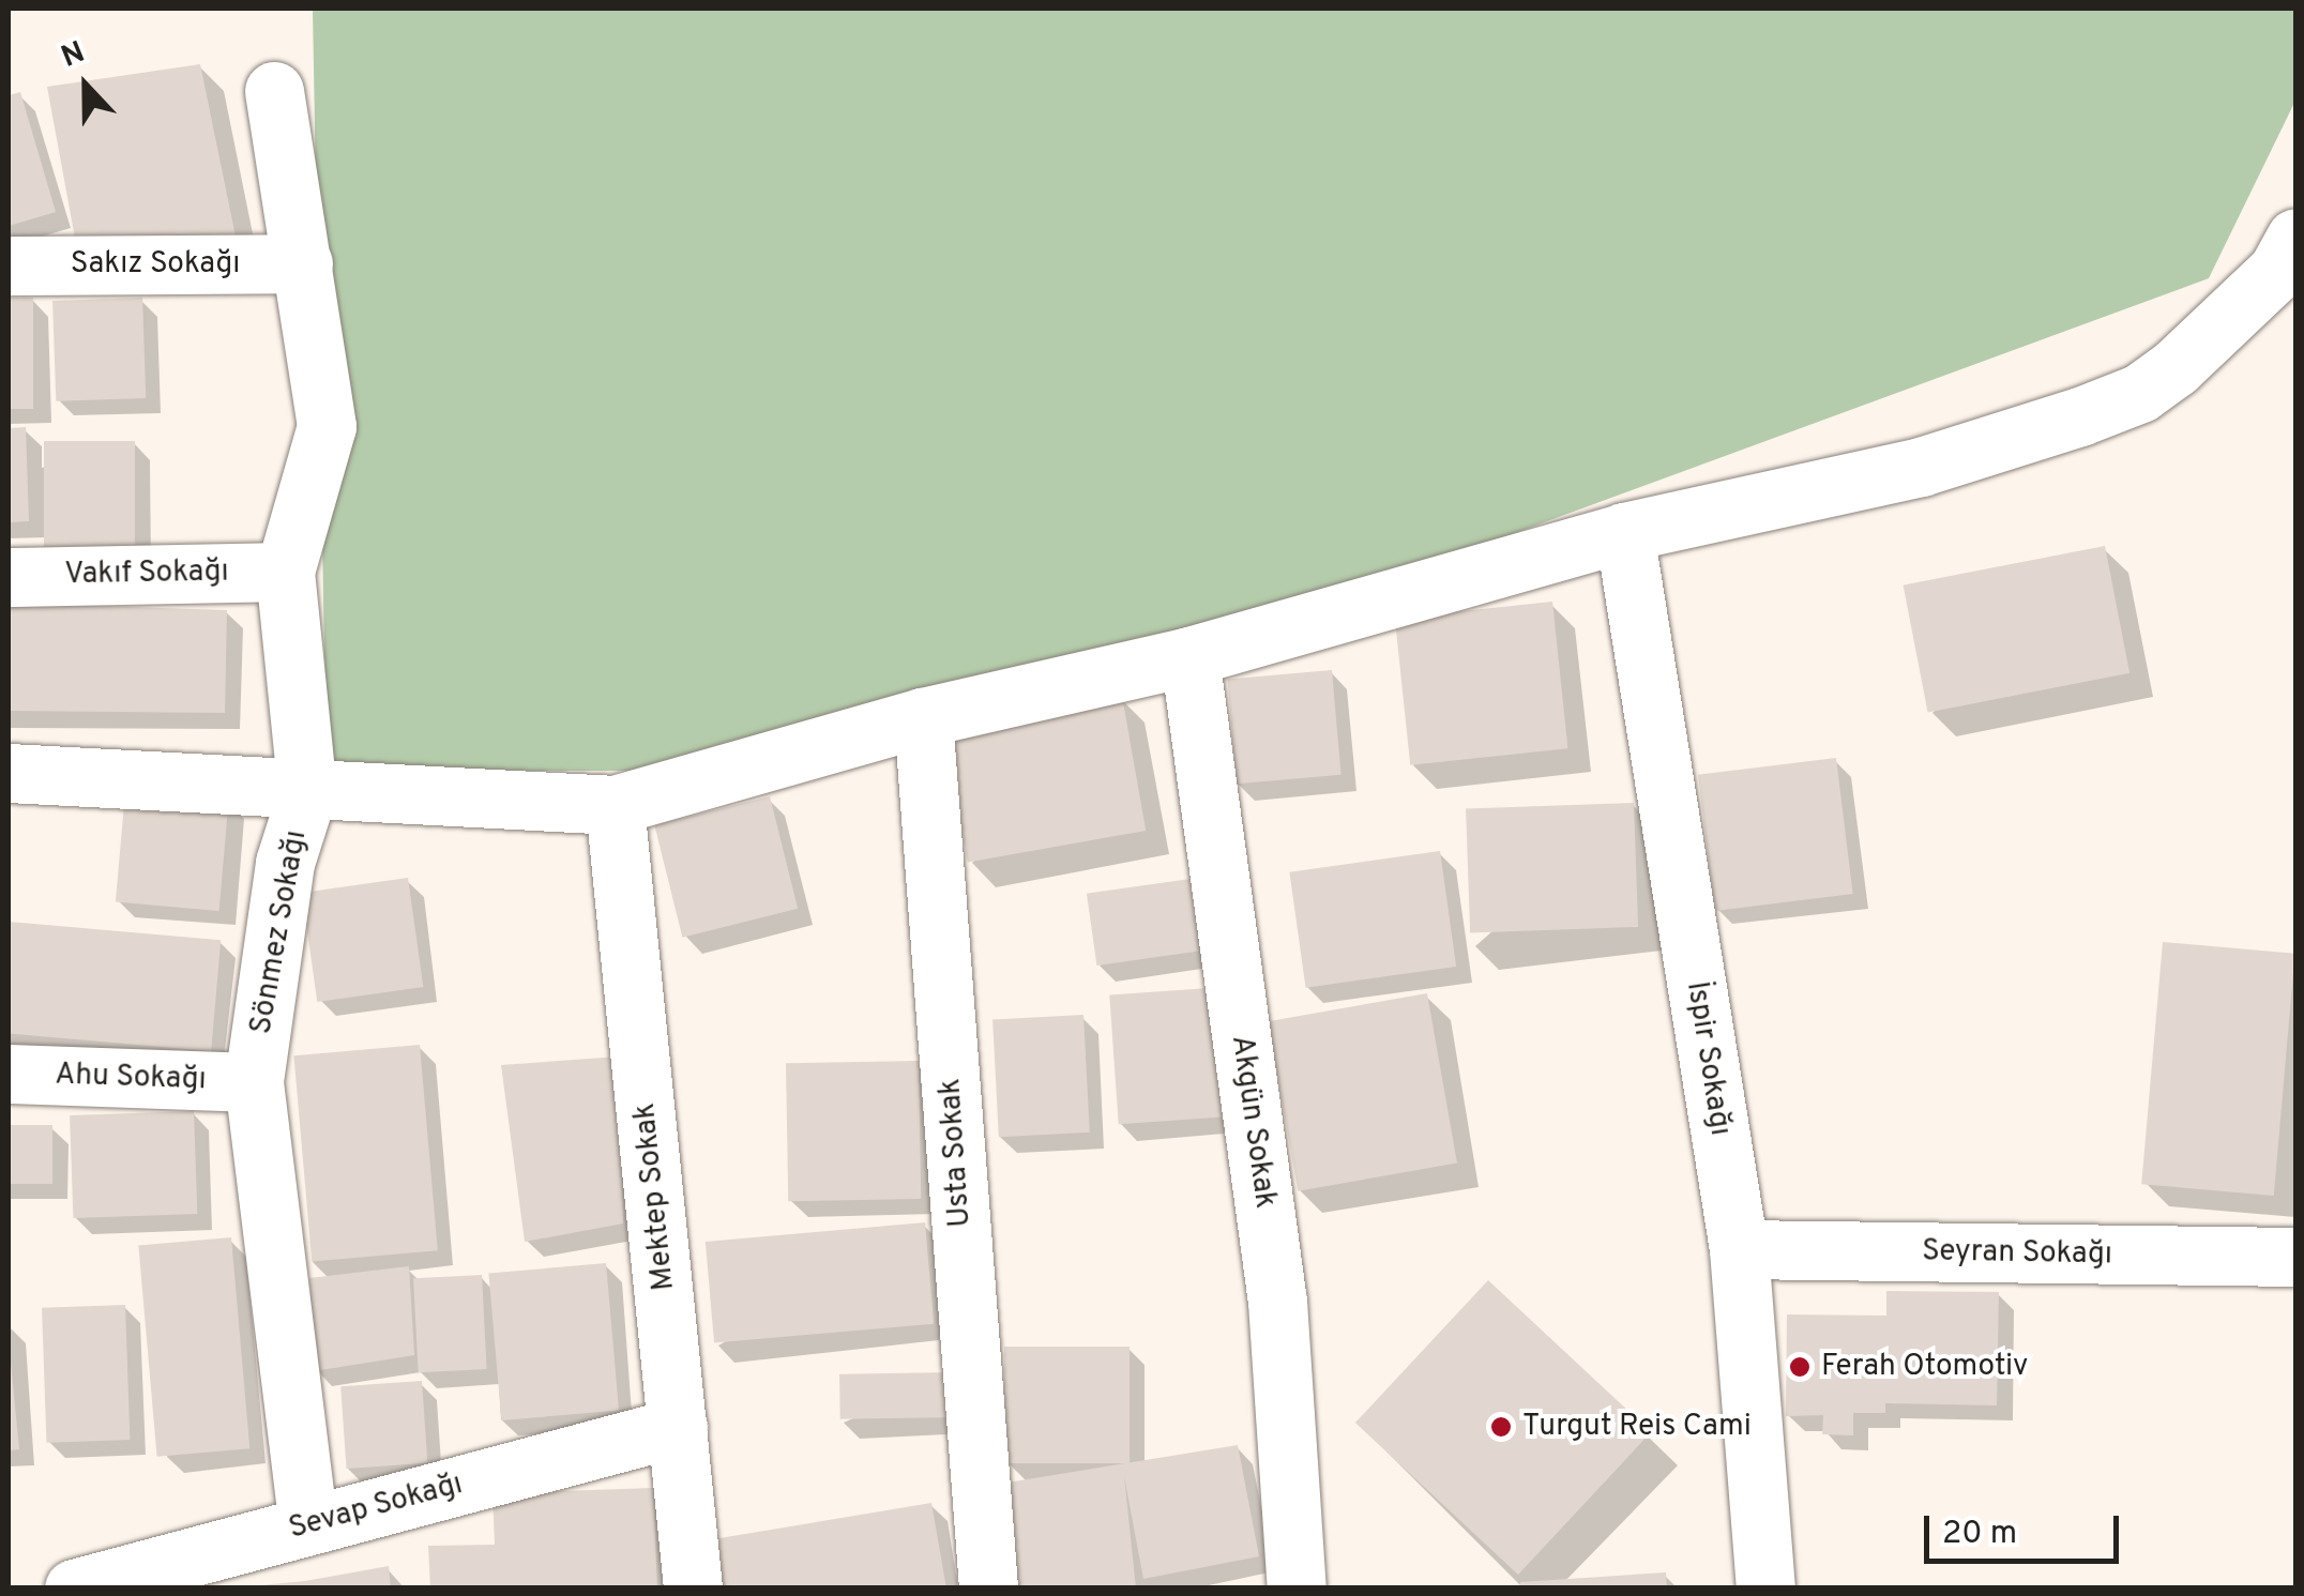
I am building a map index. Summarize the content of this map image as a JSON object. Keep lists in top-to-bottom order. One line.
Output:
{"streets":{"street":["Sakız Sokağı","Vakıf Sokağı","Sönmez Sokağı","İspir Sokağı","Ahu Sokağı","Akgün Sokak","Usta Sokak","Mektep Sokak","Seyran Sokağı","Sevap Sokağı"]},"crossings":[["Sakız Sokağı","Sönmez Sokağı"],["Vakıf Sokağı","Sönmez Sokağı"],["Sönmez Sokağı","Ahu Sokağı"],["Sönmez Sokağı","Sevap Sokağı"],["İspir Sokağı","Seyran Sokağı"],["Mektep Sokak","Sevap Sokağı"]],"places":["Ferah Otomotiv","Turgut Reis Cami"],"scale_bar":"20 m","north":"top"}
